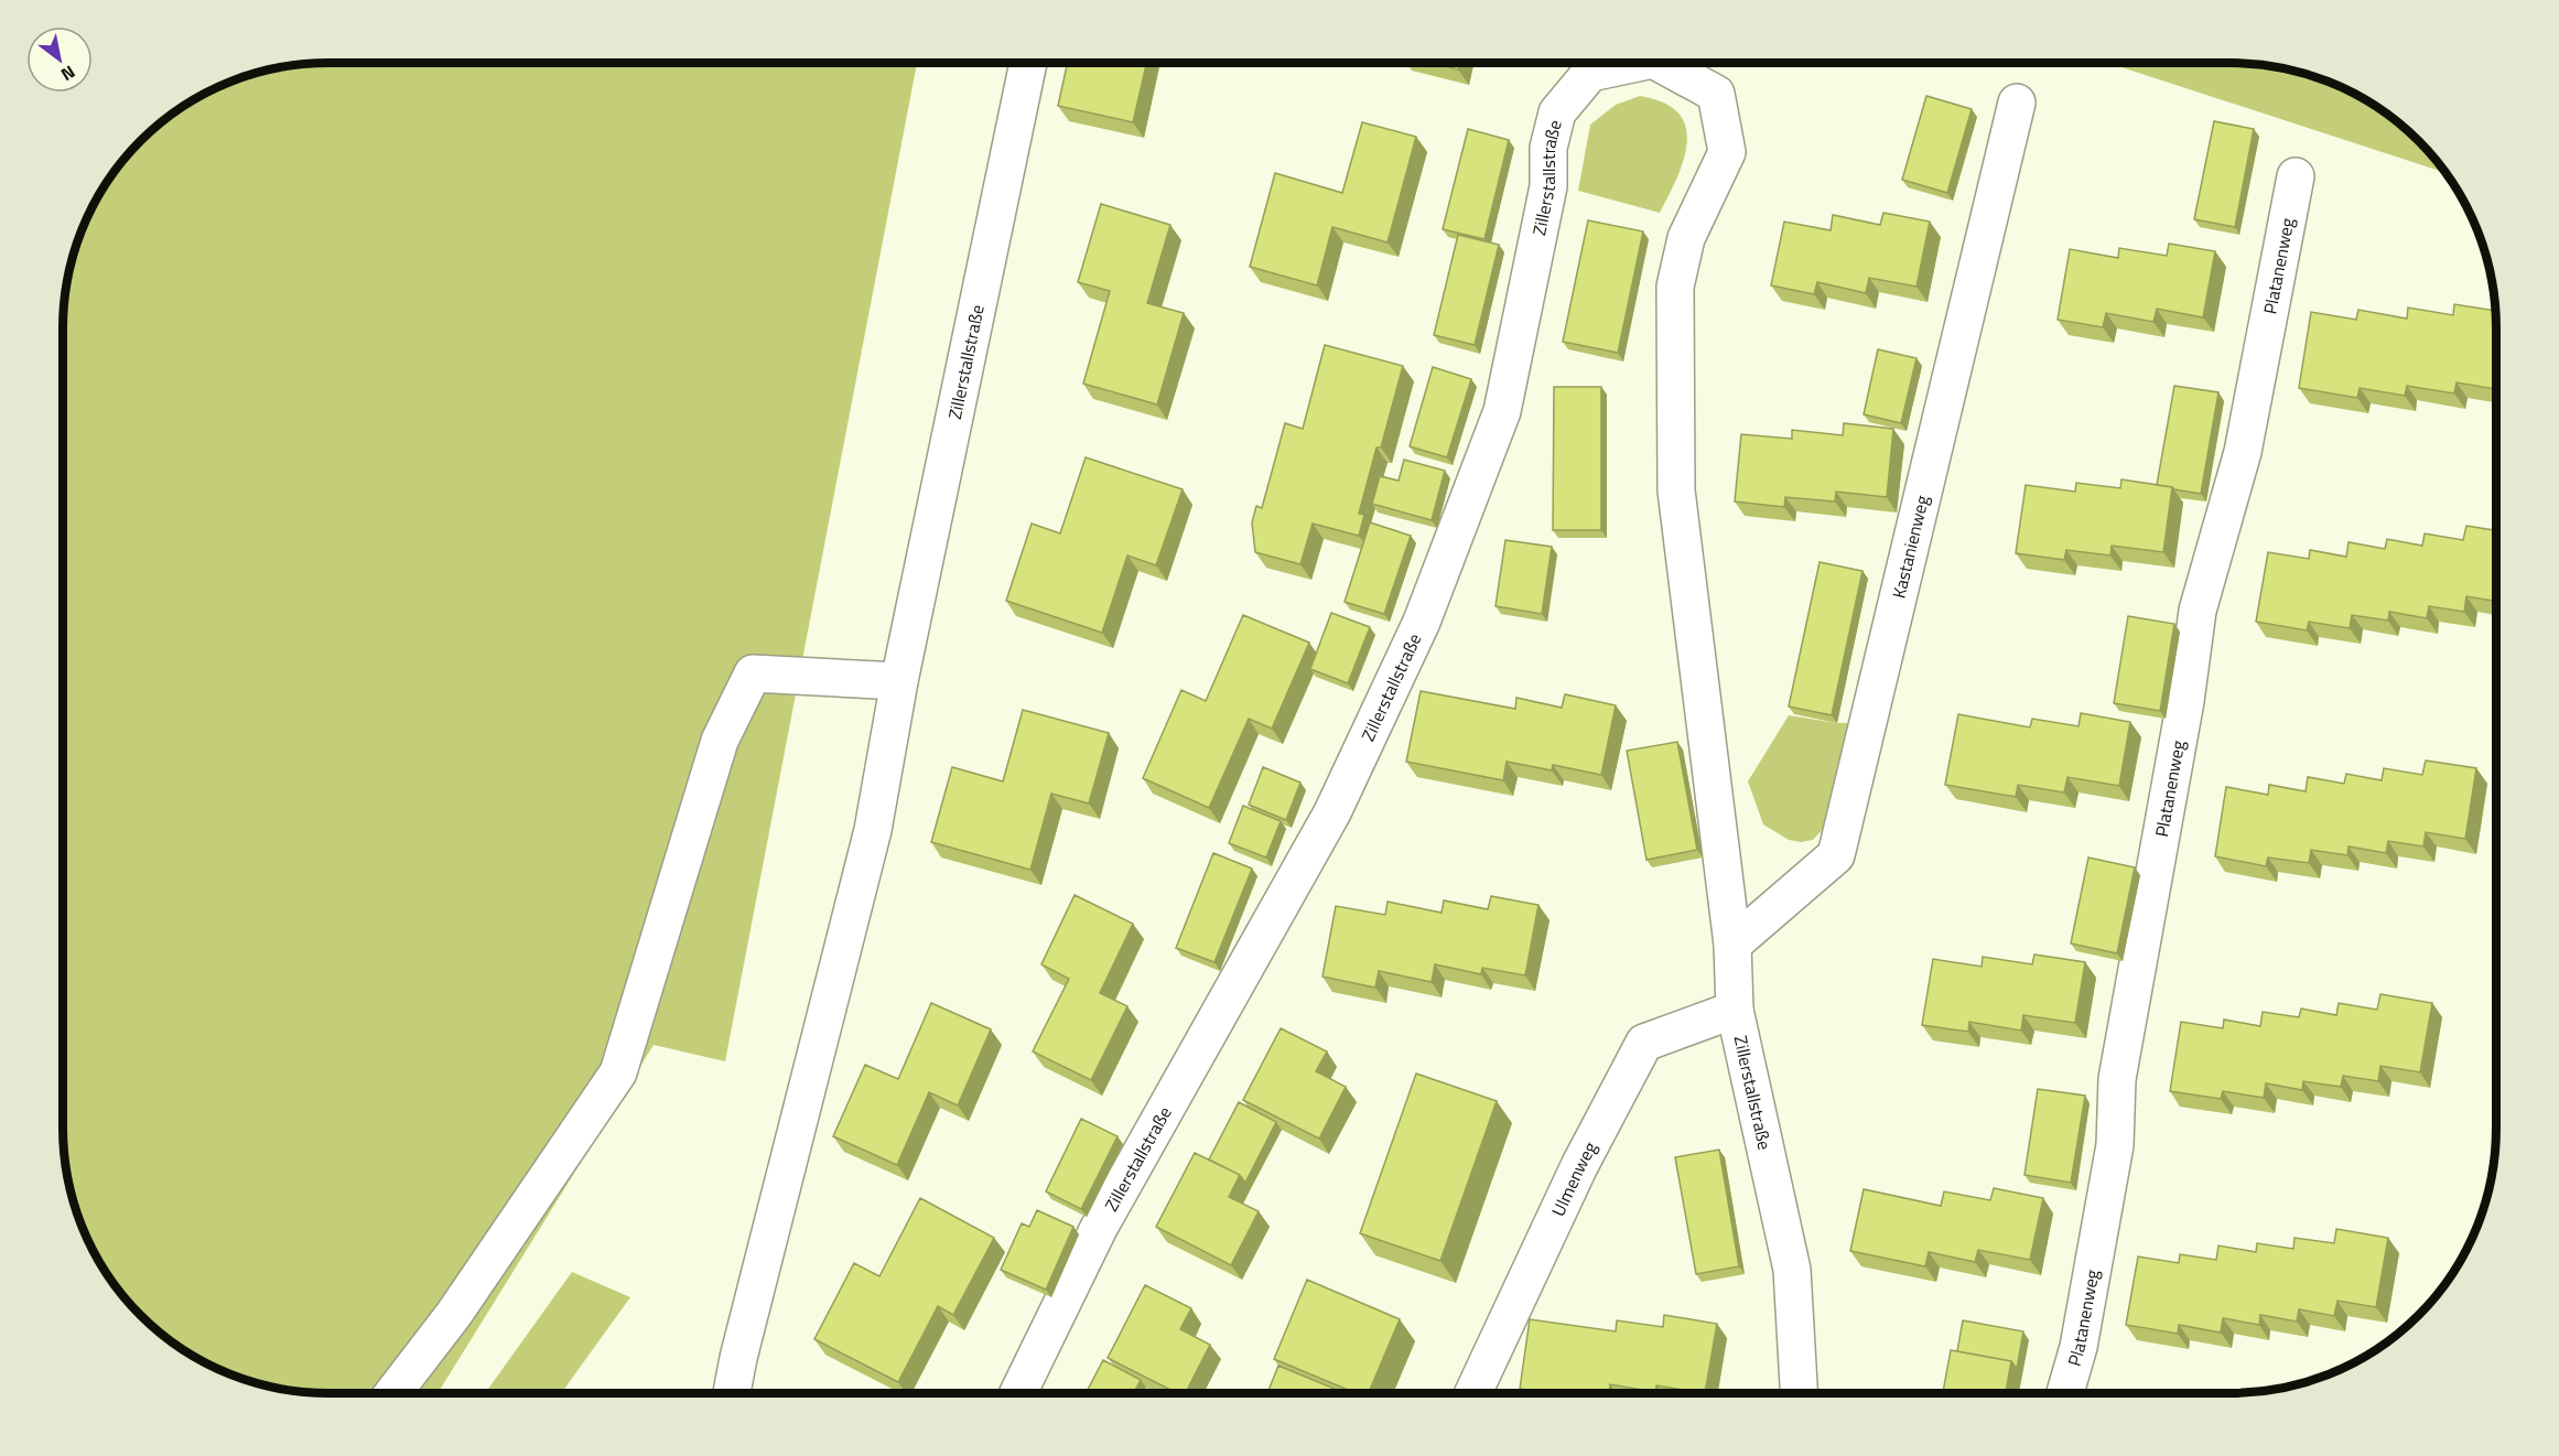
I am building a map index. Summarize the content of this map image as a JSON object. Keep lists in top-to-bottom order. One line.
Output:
{"streets":{"street":["Zillerstallstraße","Platanenweg","Kastanienweg","Ulmenweg"]},"crossings":[["Zillerstallstraße","Kastanienweg"],["Zillerstallstraße","Ulmenweg"]],"north":"bottom right"}
